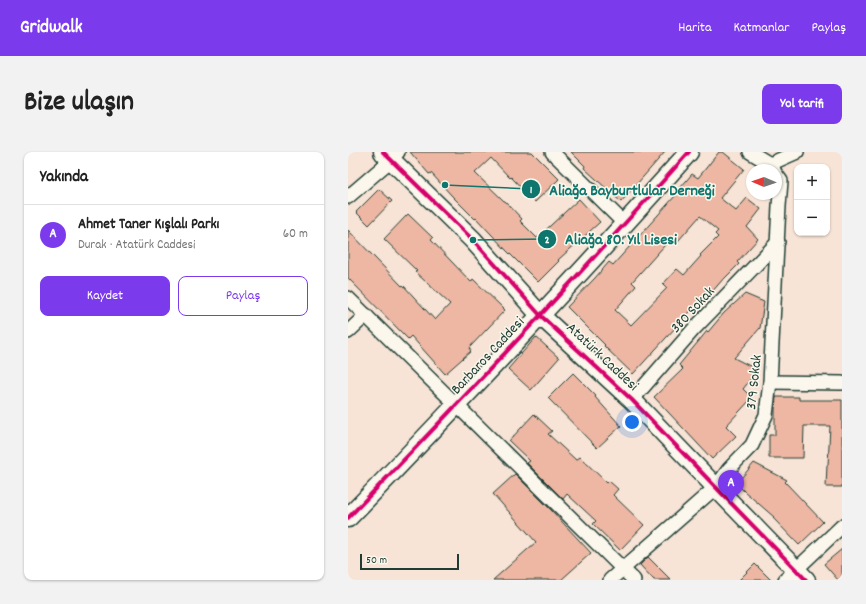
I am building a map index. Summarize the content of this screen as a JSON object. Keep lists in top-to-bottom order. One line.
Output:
{"streets":{"street":["380 Sokak","Barbaros Caddesi","Atatürk Caddesi","379 Sokak"]},"crossings":[["380 Sokak","Atatürk Caddesi"],["380 Sokak","379 Sokak"],["Barbaros Caddesi","Atatürk Caddesi"],["Atatürk Caddesi","379 Sokak"]],"places":["Aliağa Bayburtlular Derneği","Aliağa 80. Yıl Lisesi"],"scale_bar":"50 m","north":"left","page":{"header":"Gridwalk","nav":["Harita","Katmanlar","Paylaş"],"title":"Bize ulaşın","buttons":["Yol tarifi",["Kaydet","Paylaş"]],"heading":"Yakında","map_buttons":["+","−"],"list":[{"mark":"A","name":"Ahmet Taner Kışlalı Parkı","note":"Durak · Atatürk Caddesi","value":"60 m"}],"pins":"A","scale":"50 m"}}
